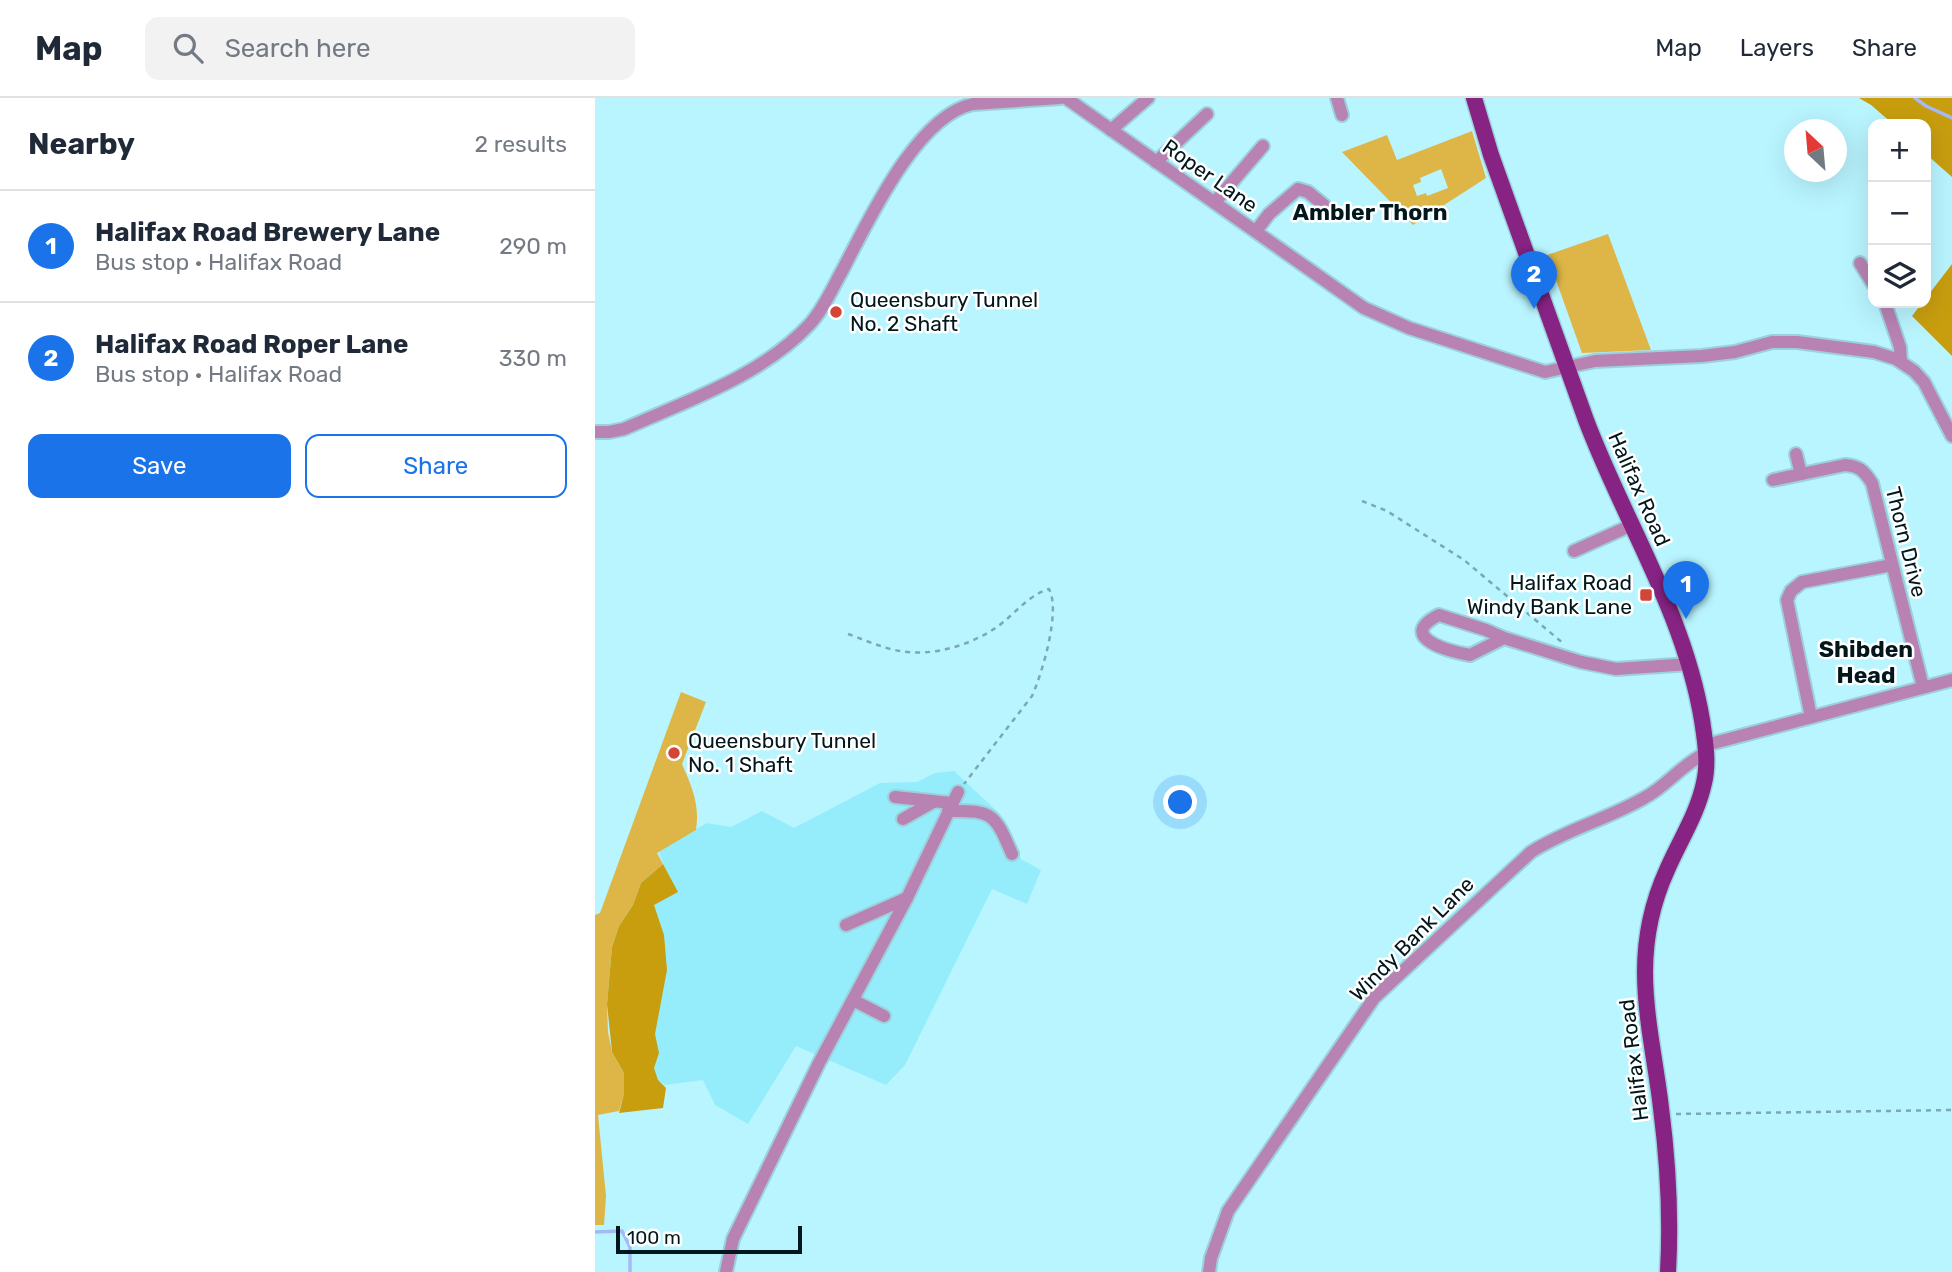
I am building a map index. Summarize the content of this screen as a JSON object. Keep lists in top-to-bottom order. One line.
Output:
{"streets":{"main road":["Halifax Road"],"street":["Roper Lane","Thorn Drive","Windy Bank Lane"]},"crossings":[["Roper Lane","Halifax Road"],["Halifax Road","Windy Bank Lane"],["Thorn Drive","Windy Bank Lane"]],"districts":["Ambler Thorn","Shibden Head"],"places":{"other":["Queensbury Tunnel No. 2 Shaft","Queensbury Tunnel No. 1 Shaft"],"transit":["Halifax Road Windy Bank Lane"]},"scale_bar":"100 m","north":"top left","page":{"header":"Map","search":"Search here","nav":["Map","Layers","Share"],"heading":["Nearby","2 results"],"map_buttons":["+","−"],"list":[{"mark":"1","name":"Halifax Road Brewery Lane","note":"Bus stop · Halifax Road","value":"290 m"},{"mark":"2","name":"Halifax Road Roper Lane","note":"Bus stop · Halifax Road","value":"330 m"}],"pins":["2","1"],"buttons":["Save","Share"],"scale":"100 m"}}
